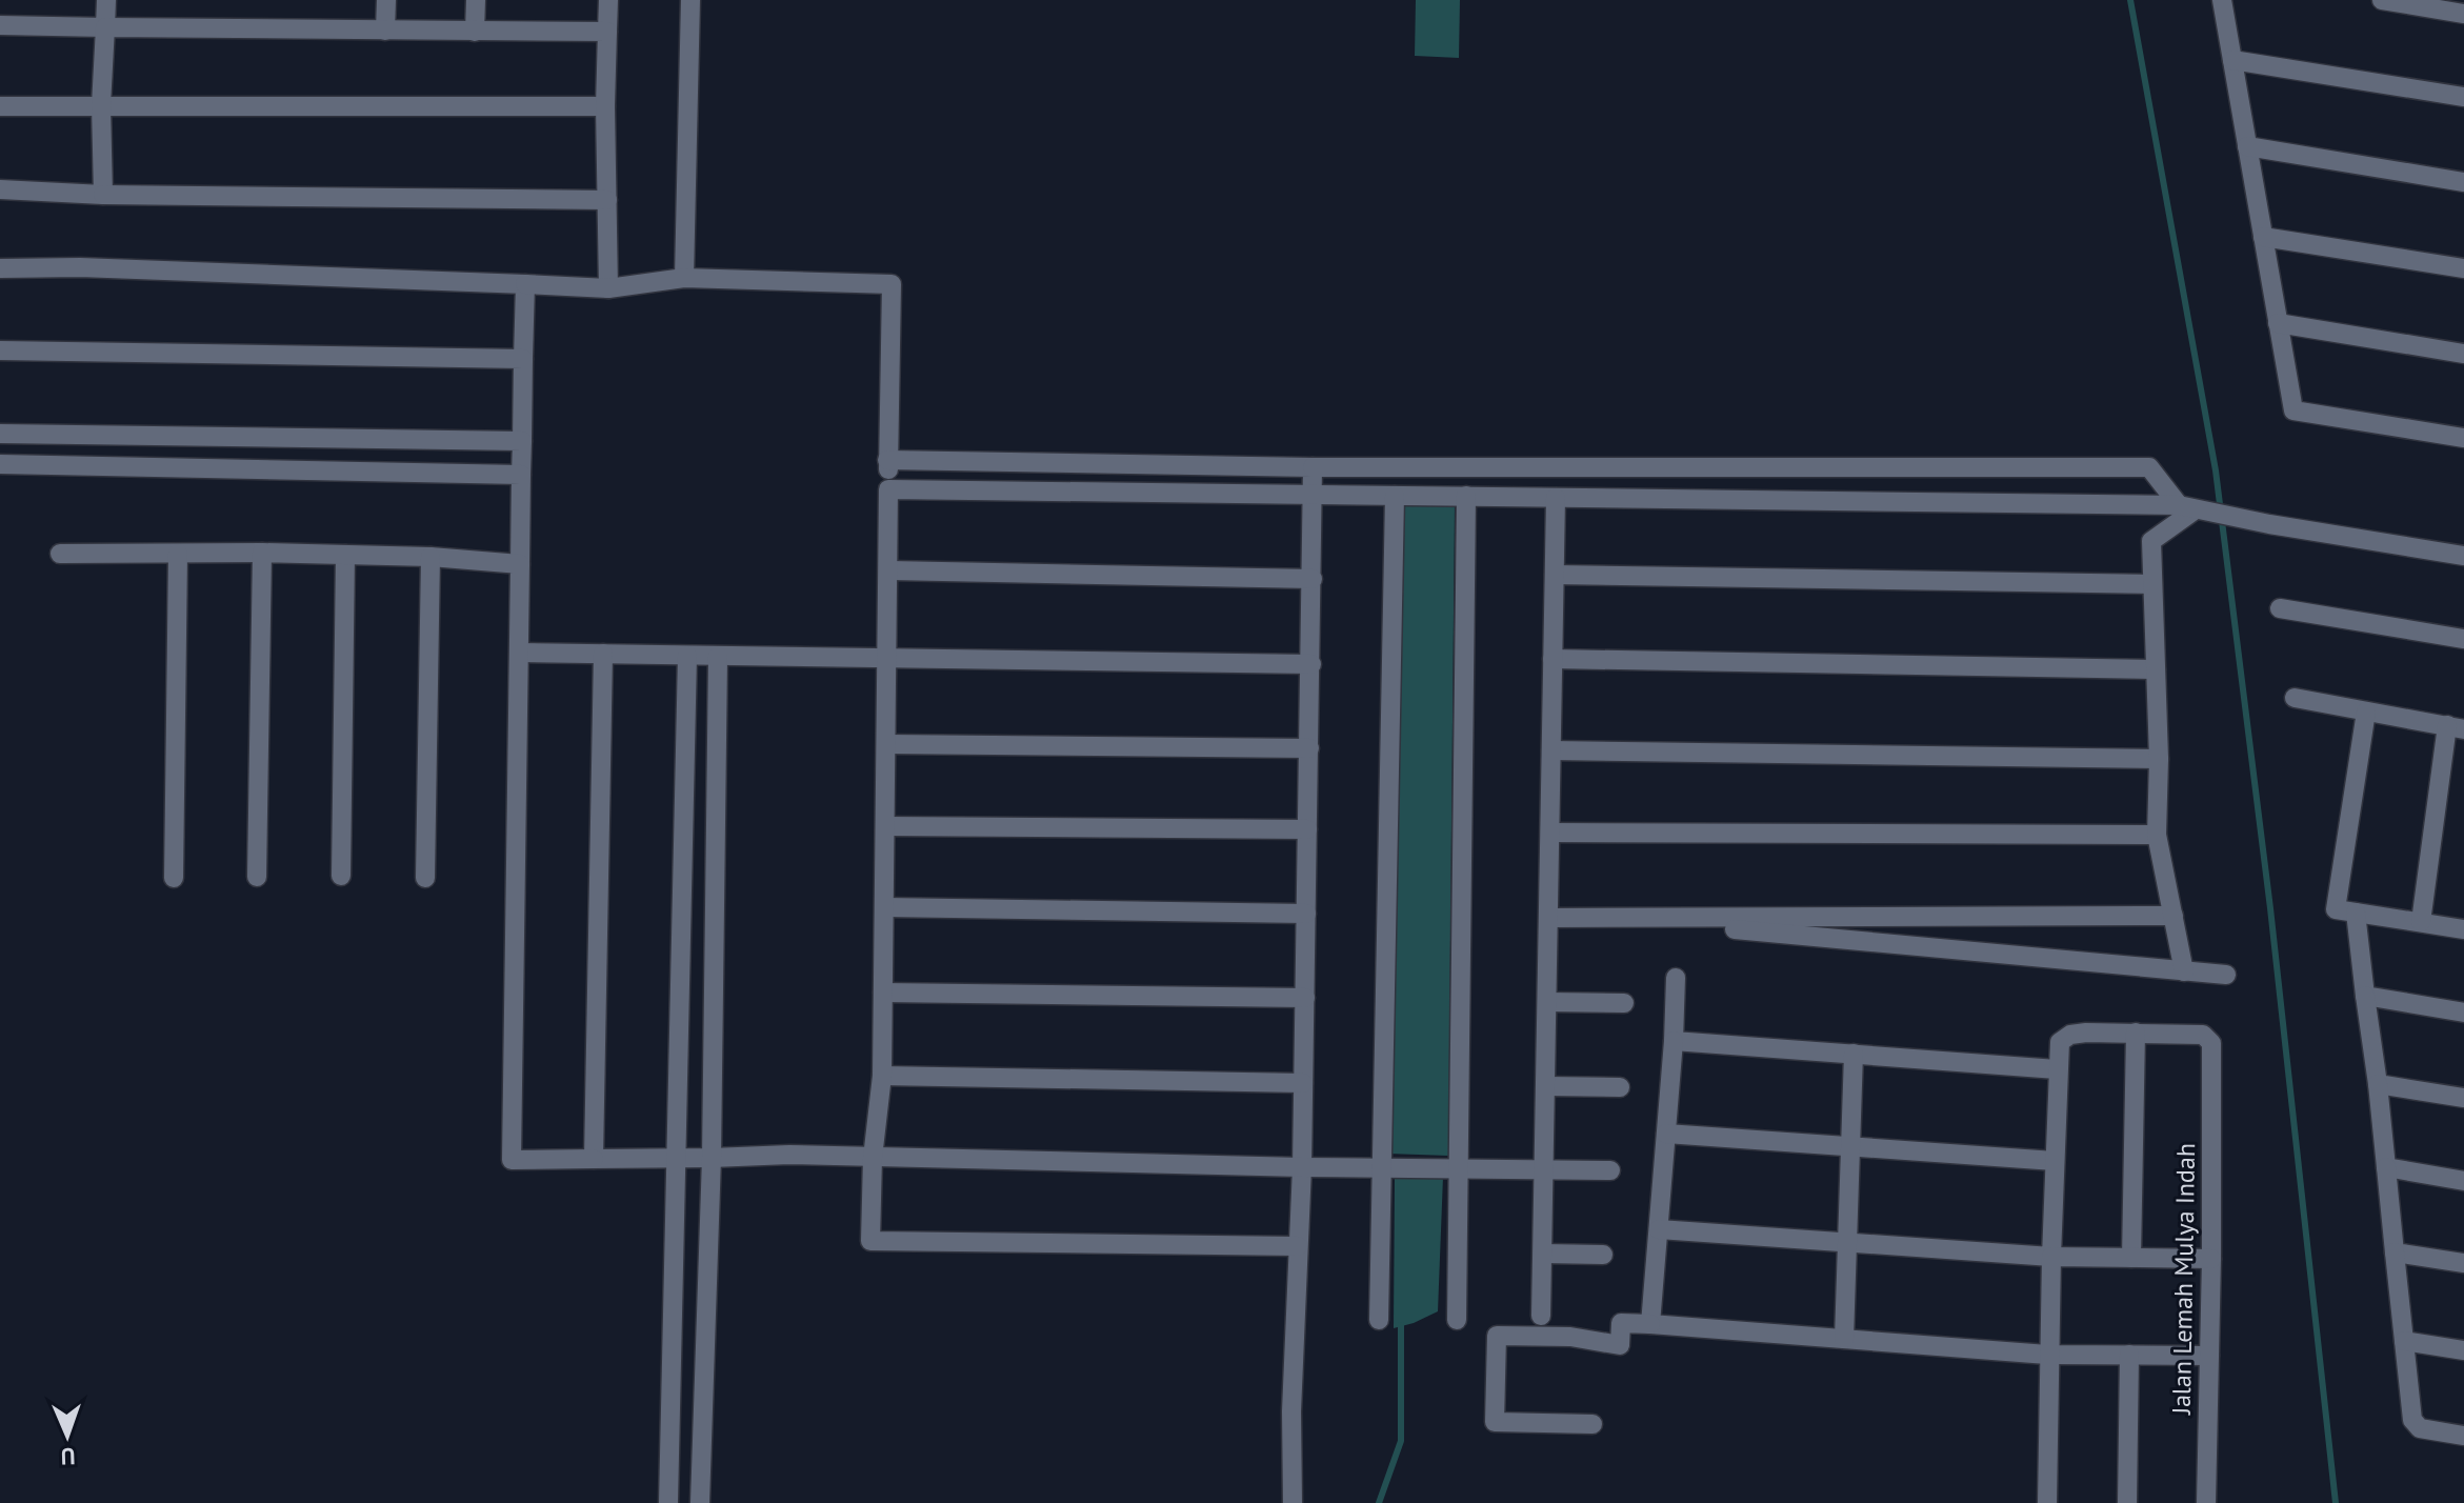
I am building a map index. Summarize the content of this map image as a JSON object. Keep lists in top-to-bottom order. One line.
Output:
{"streets":{"street":["Jalan Lemah Mulya Indah"]},"north":"bottom"}
